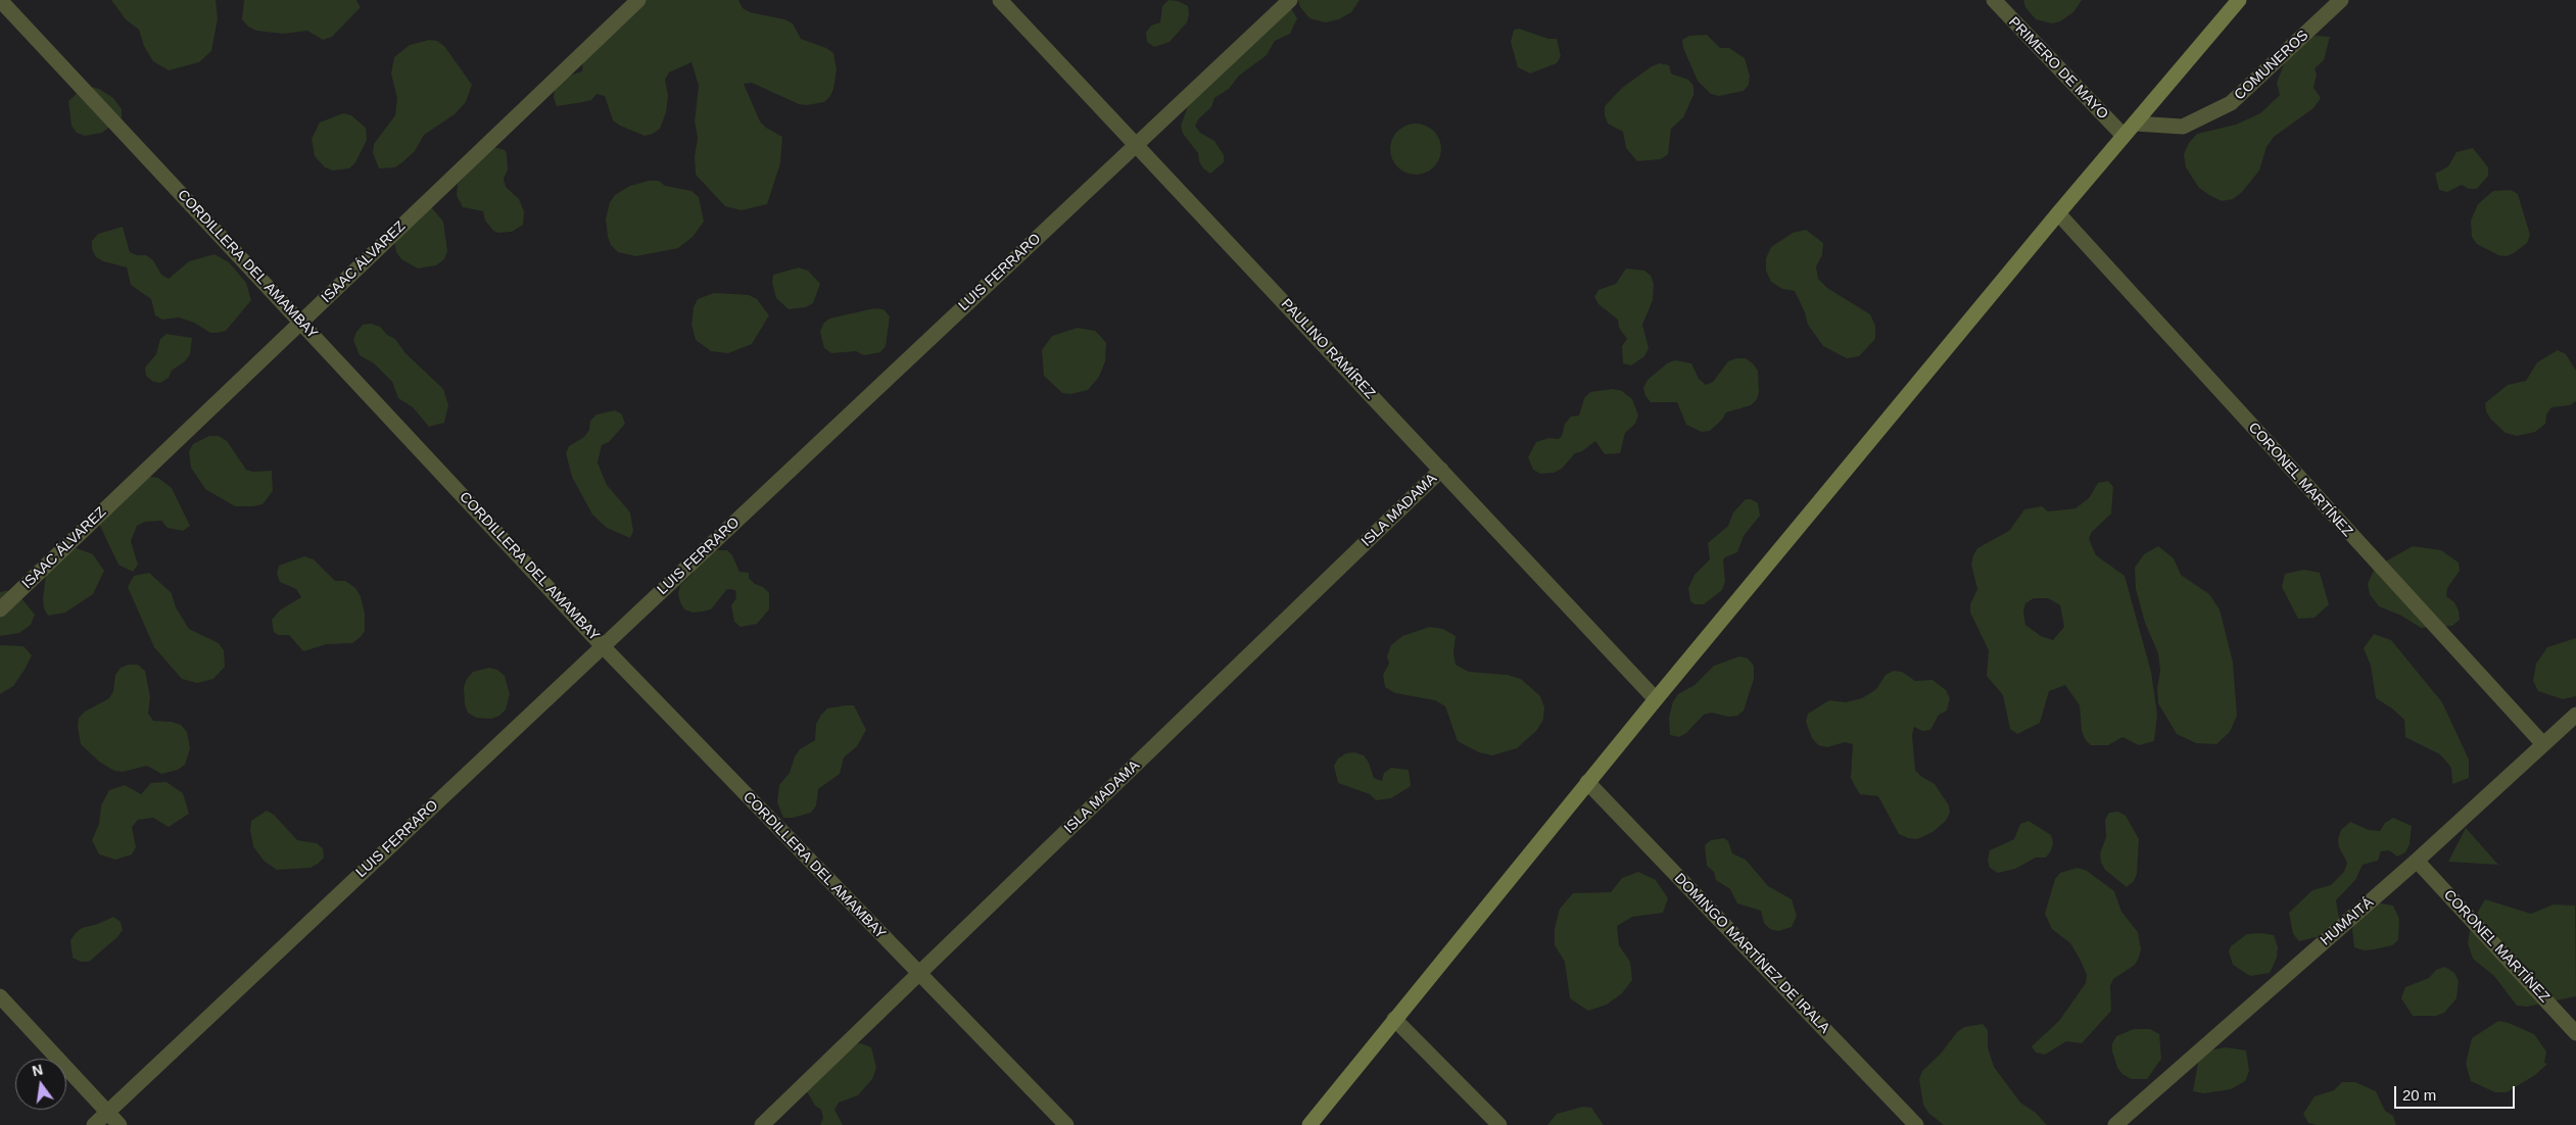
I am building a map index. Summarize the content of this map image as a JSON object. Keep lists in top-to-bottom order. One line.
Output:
{"streets":{"street":["COMUNEROS","PRIMERO DE MAYO","ISAAC ÁLVAREZ","CORDILLERA DEL AMAMBAY","LUIS FERRARO","PAULINO RAMÍREZ","CORONEL MARTÍNEZ","ISLA MADAMA","HUMAITÁ","DOMINGO MARTÍNEZ DE IRALA"]},"crossings":[["ISAAC ÁLVAREZ","CORDILLERA DEL AMAMBAY"],["CORDILLERA DEL AMAMBAY","LUIS FERRARO"],["CORDILLERA DEL AMAMBAY","ISLA MADAMA"],["LUIS FERRARO","PAULINO RAMÍREZ"],["PAULINO RAMÍREZ","ISLA MADAMA"],["CORONEL MARTÍNEZ","HUMAITÁ"]],"scale_bar":"20 m","north":"top"}
